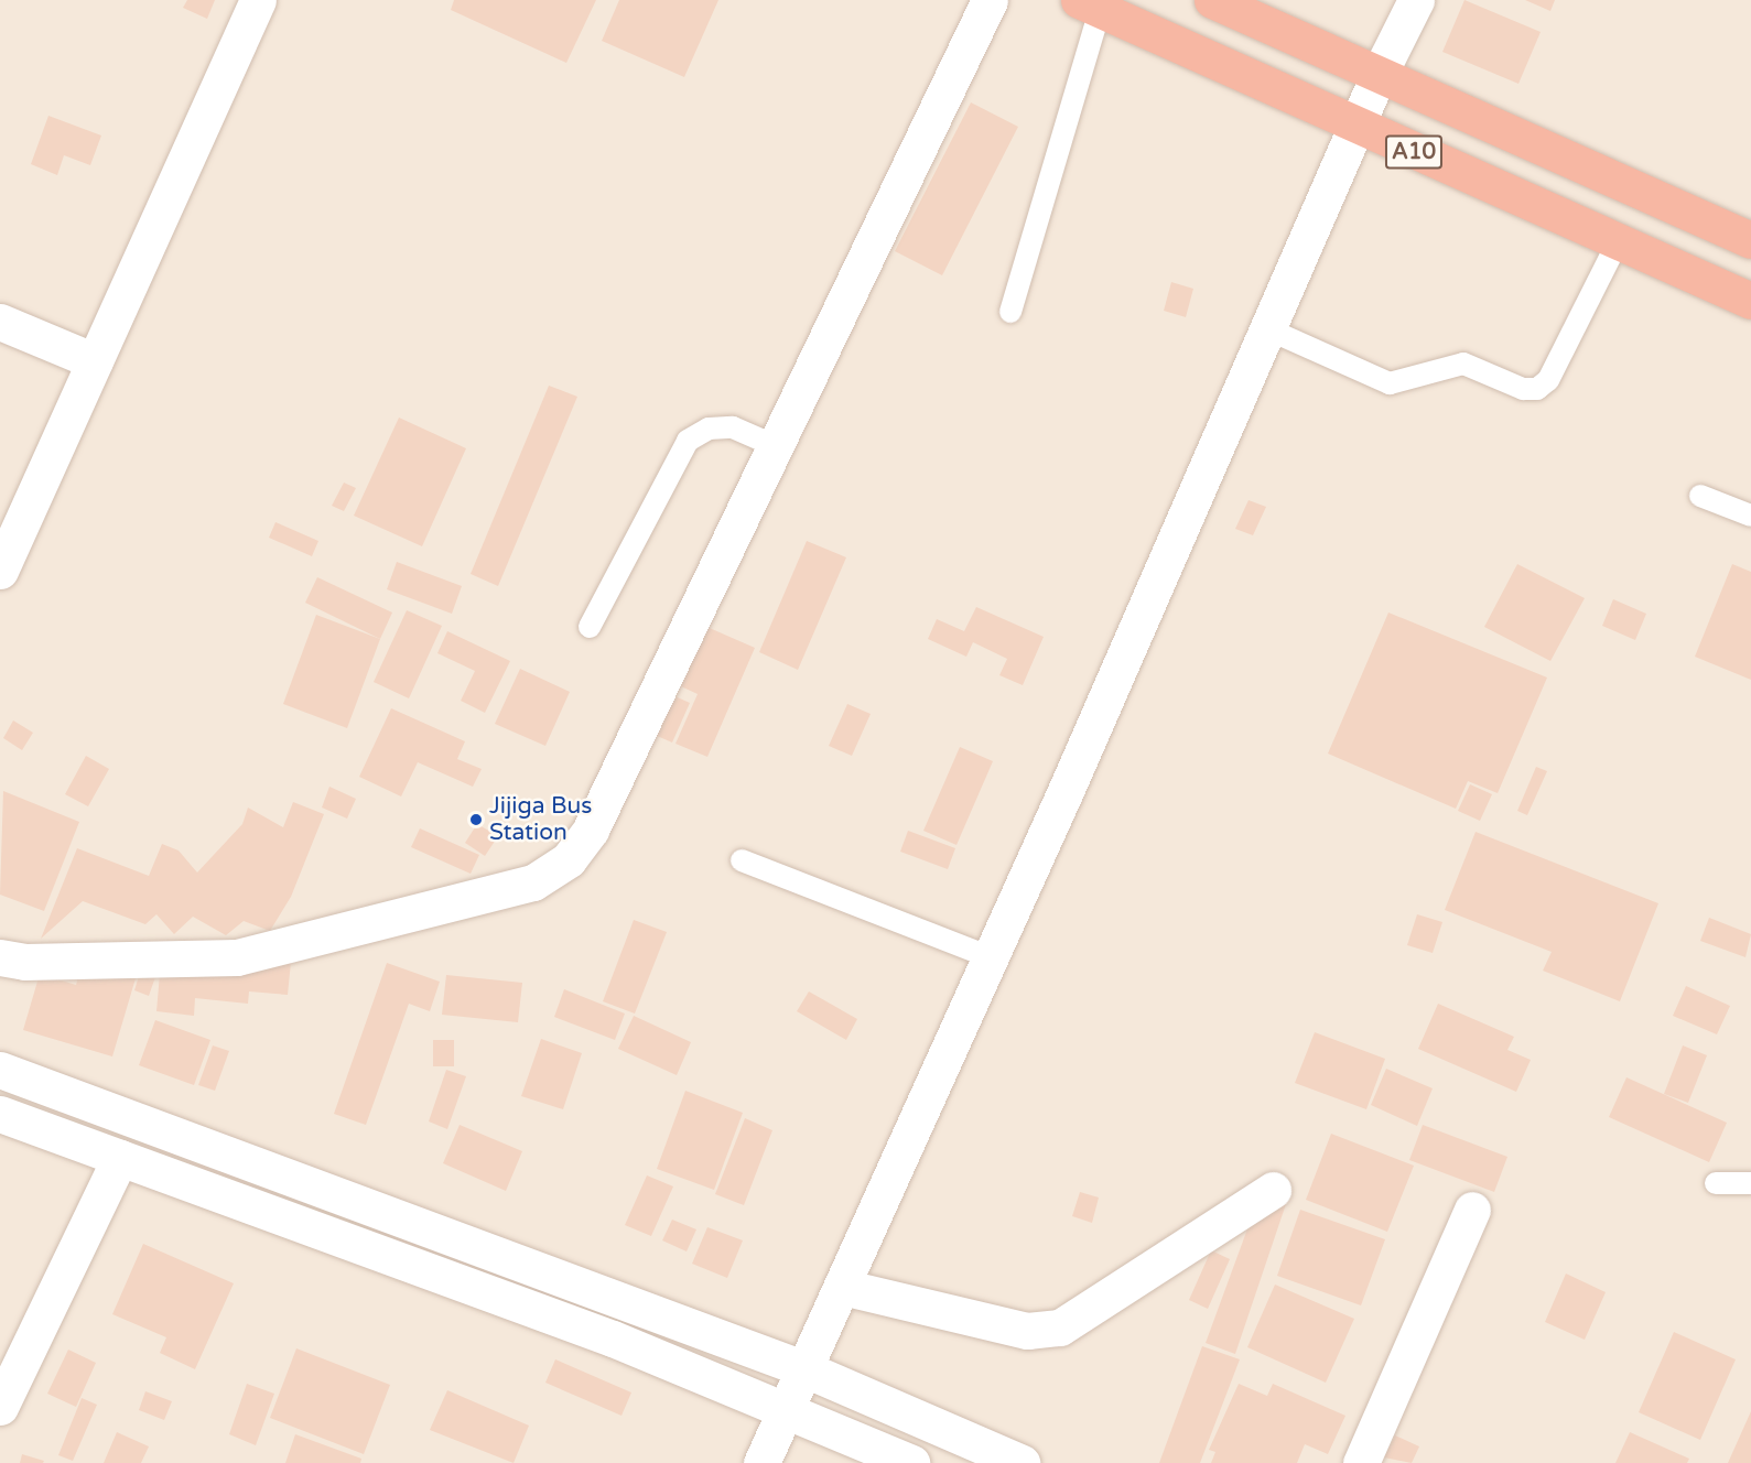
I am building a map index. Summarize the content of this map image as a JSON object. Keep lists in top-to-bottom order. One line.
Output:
{"streets":{"highway":["A10"]},"places":["Jijiga Bus Station"]}
